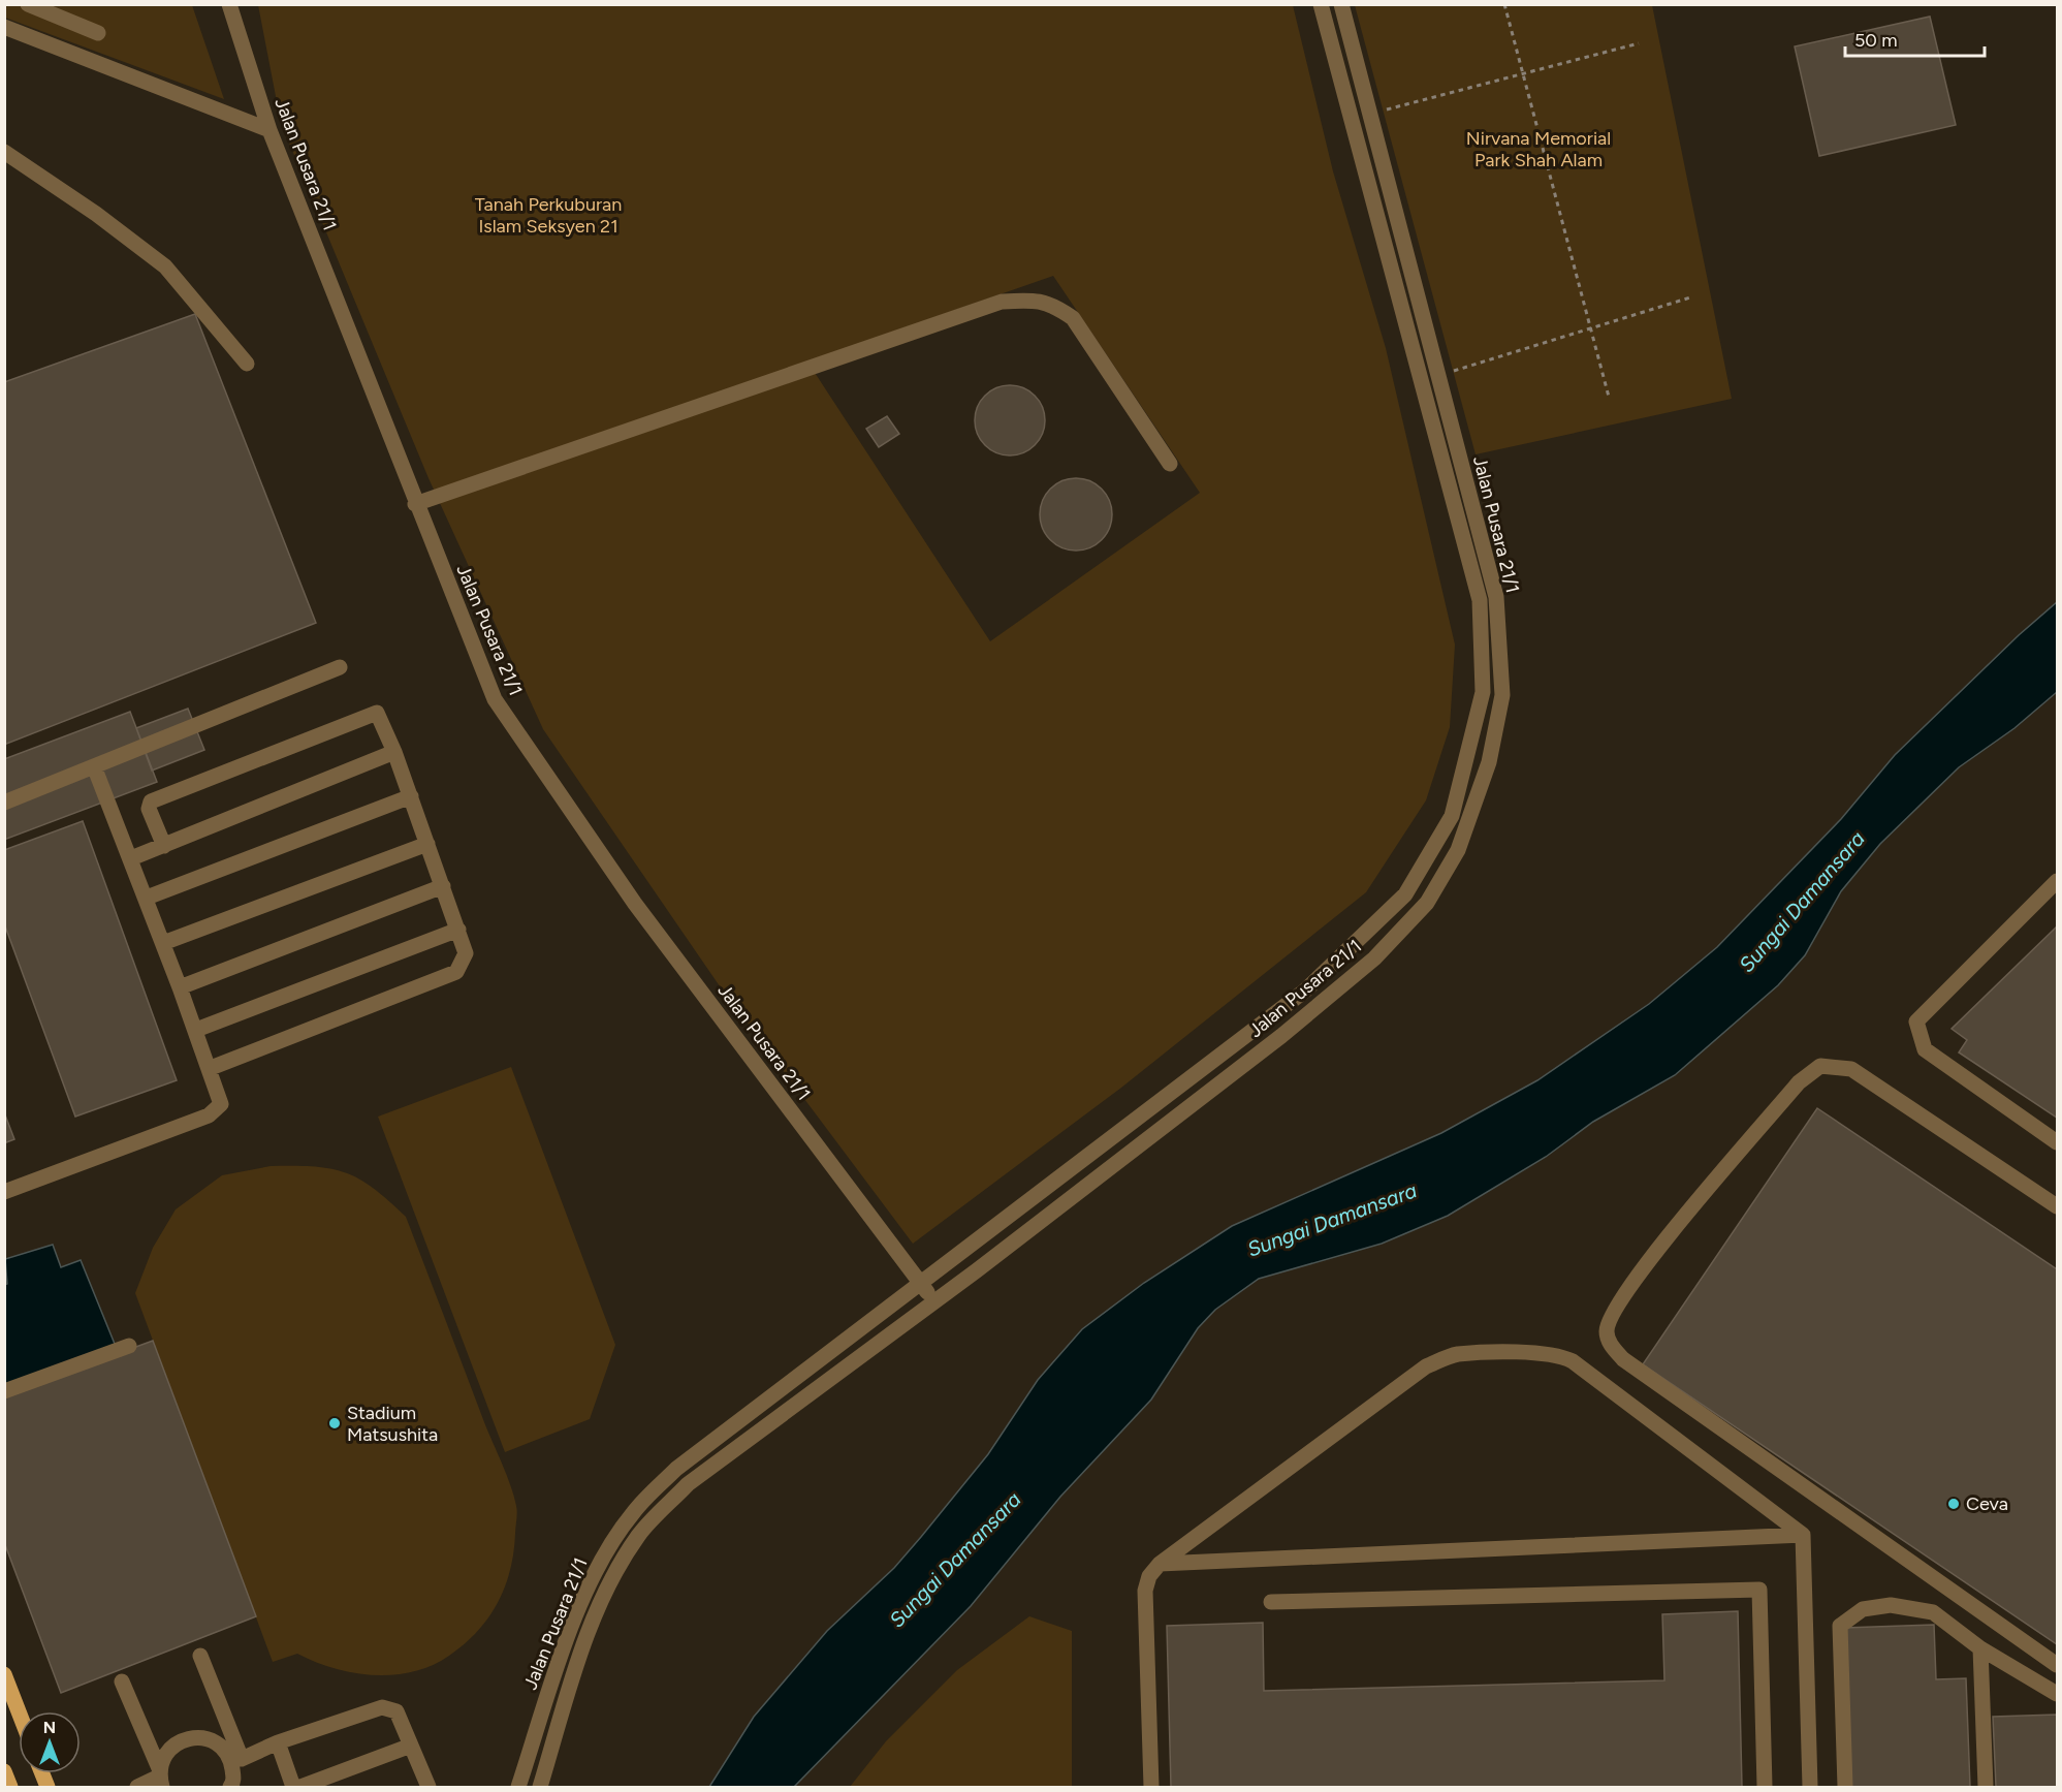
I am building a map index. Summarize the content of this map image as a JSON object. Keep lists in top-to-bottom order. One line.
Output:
{"streets":{"street":["Jalan Pusara 21/1"]},"water":["Sungai Damansara"],"parks":["Nirvana Memorial Park Shah Alam","Tanah Perkuburan Islam Seksyen 21"],"places":["Stadium Matsushita","Ceva"],"scale_bar":"50 m","north":"top"}
